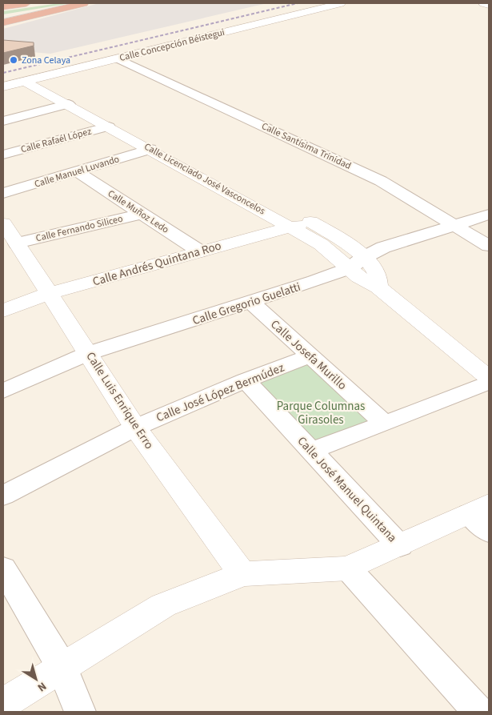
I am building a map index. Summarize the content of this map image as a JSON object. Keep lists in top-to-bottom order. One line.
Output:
{"streets":{"street":["Calle Concepción Béistegui","Calle Rafaél López","Calle Santísima Trinidad","Calle Manuel Luvando","Calle Licenciado José Vasconcelos","Calle Muñoz Ledo","Calle Fernando Siliceo","Calle Andrés Quintana Roo","Calle Gregorio Guelatti","Calle Josefa Murillo","Calle José López Bermúdez","Calle Luis Enrique Erro","Calle José Manuel Quintana"]},"crossings":[["Calle Concepción Béistegui","Calle Santísima Trinidad"],["Calle Concepción Béistegui","Calle Licenciado José Vasconcelos"],["Calle Rafaél López","Calle Licenciado José Vasconcelos"],["Calle Santísima Trinidad","Calle Gregorio Guelatti"],["Calle Manuel Luvando","Calle Licenciado José Vasconcelos"],["Calle Manuel Luvando","Calle Muñoz Ledo"],["Calle Licenciado José Vasconcelos","Calle Andrés Quintana Roo"],["Calle Licenciado José Vasconcelos","Calle Gregorio Guelatti"],["Calle Muñoz Ledo","Calle Fernando Siliceo"],["Calle Muñoz Ledo","Calle Andrés Quintana Roo"],["Calle Fernando Siliceo","Calle Luis Enrique Erro"],["Calle Andrés Quintana Roo","Calle Luis Enrique Erro"],["Calle Gregorio Guelatti","Calle Josefa Murillo"],["Calle Gregorio Guelatti","Calle Luis Enrique Erro"],["Calle Josefa Murillo","Calle José López Bermúdez"],["Calle José López Bermúdez","Calle Luis Enrique Erro"],["Calle José López Bermúdez","Calle José Manuel Quintana"]],"parks":["Parque Columnas Girasoles"],"places":["Zona Celaya"],"north":"bottom right"}
